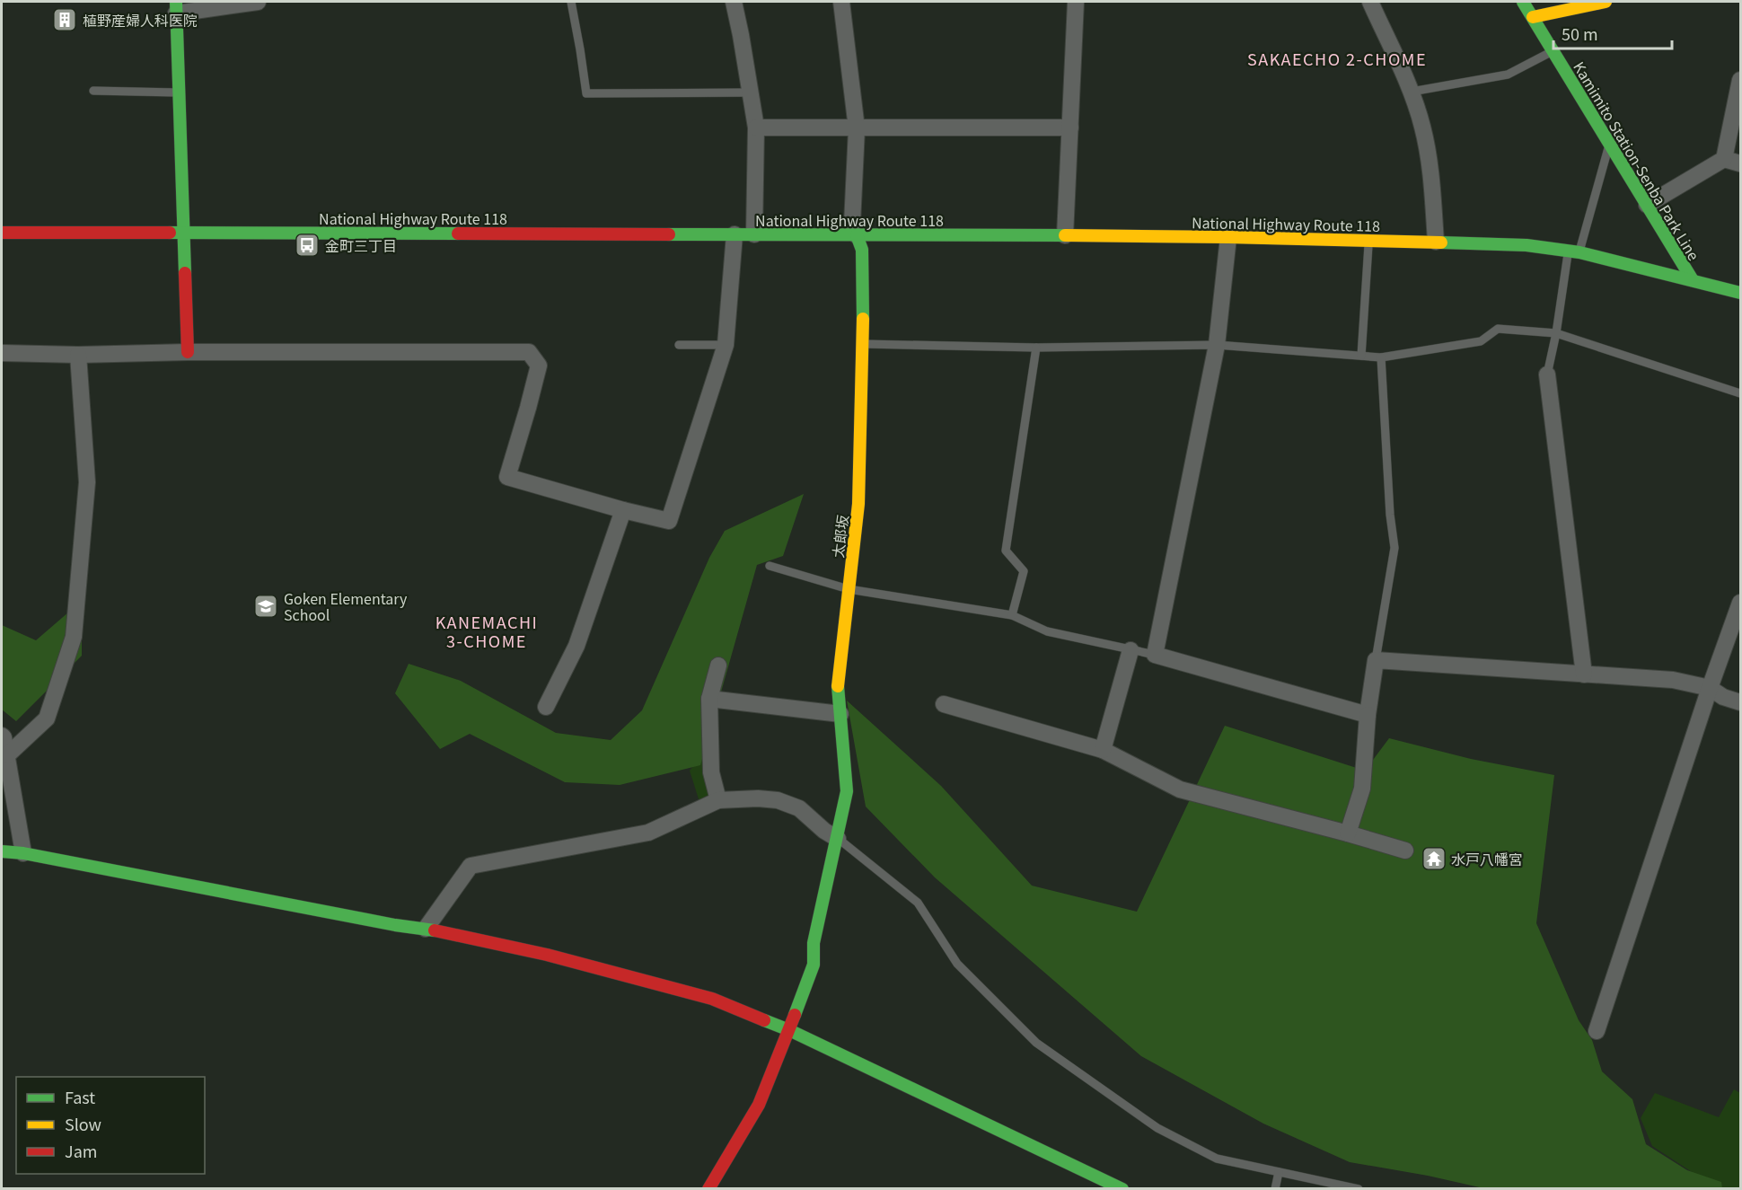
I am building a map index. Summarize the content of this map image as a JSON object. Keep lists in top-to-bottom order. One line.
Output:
{"streets":{"main road":["Kamimito Station-Senba Park Line","National Highway Route 118","太郎坂"]},"crossings":[["Kamimito Station-Senba Park Line","National Highway Route 118"],["National Highway Route 118","太郎坂"]],"districts":["SAKAECHO 2-CHOME","KANEMACHI 3-CHOME"],"places":{"building":["植野産婦人科医院"],"bus stop":["金町三丁目"],"school or university":["Goken Elementary School"],"temple":["水戸八幡宮"]},"legend":["Fast","Slow","Jam"],"scale_bar":"50 m"}
